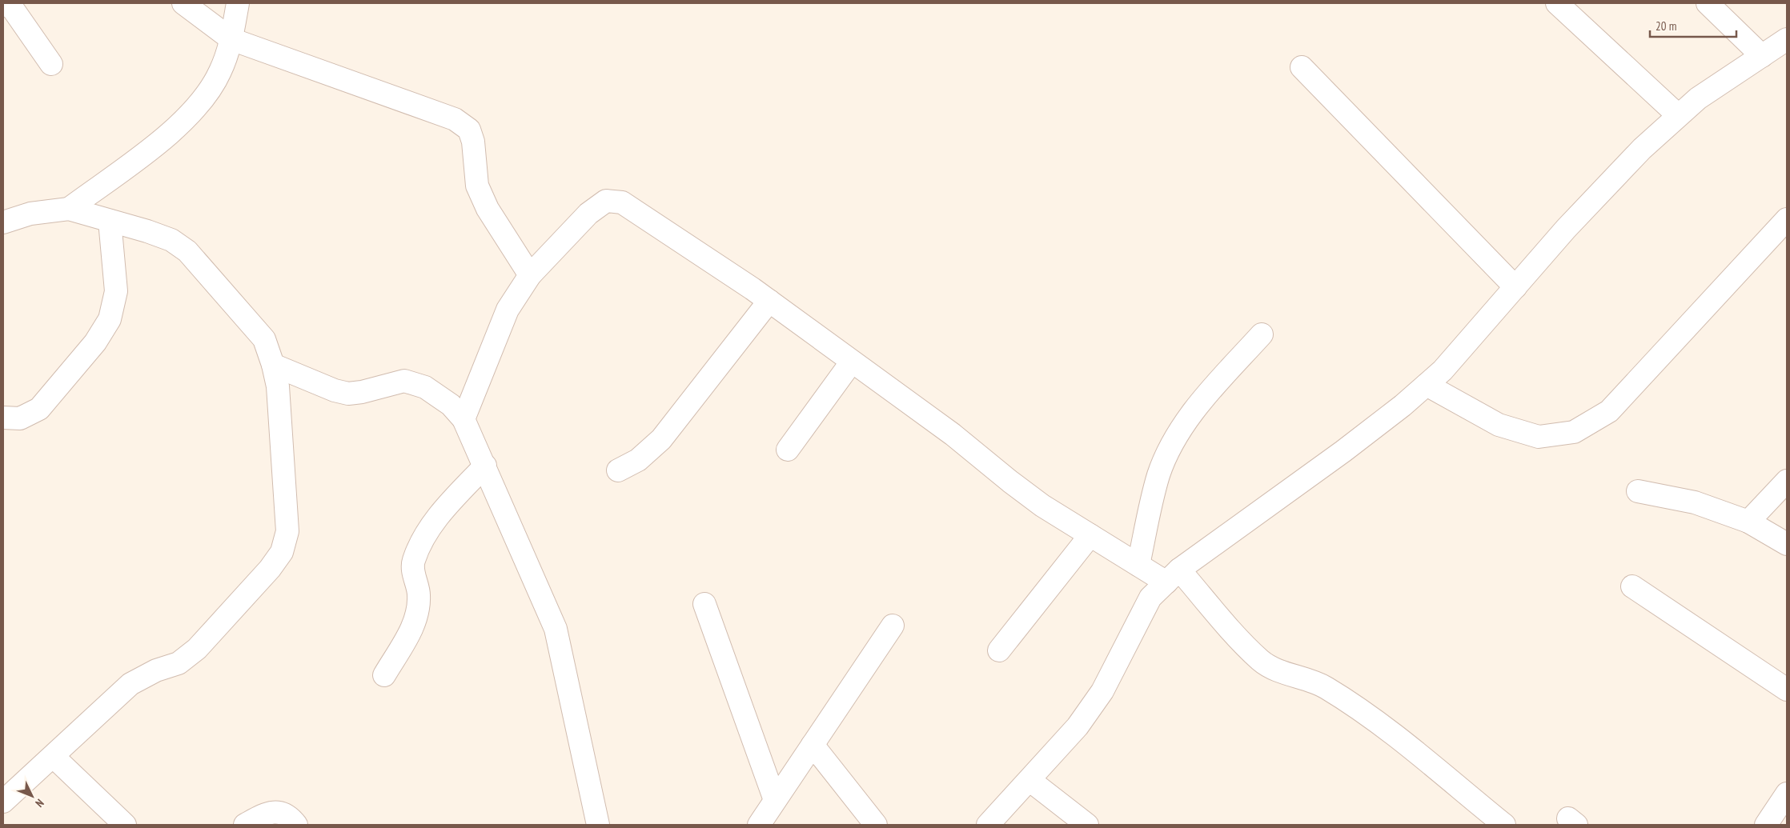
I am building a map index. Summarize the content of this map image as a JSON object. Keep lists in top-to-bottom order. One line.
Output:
{"scale_bar":"20 m","north":"bottom right"}
